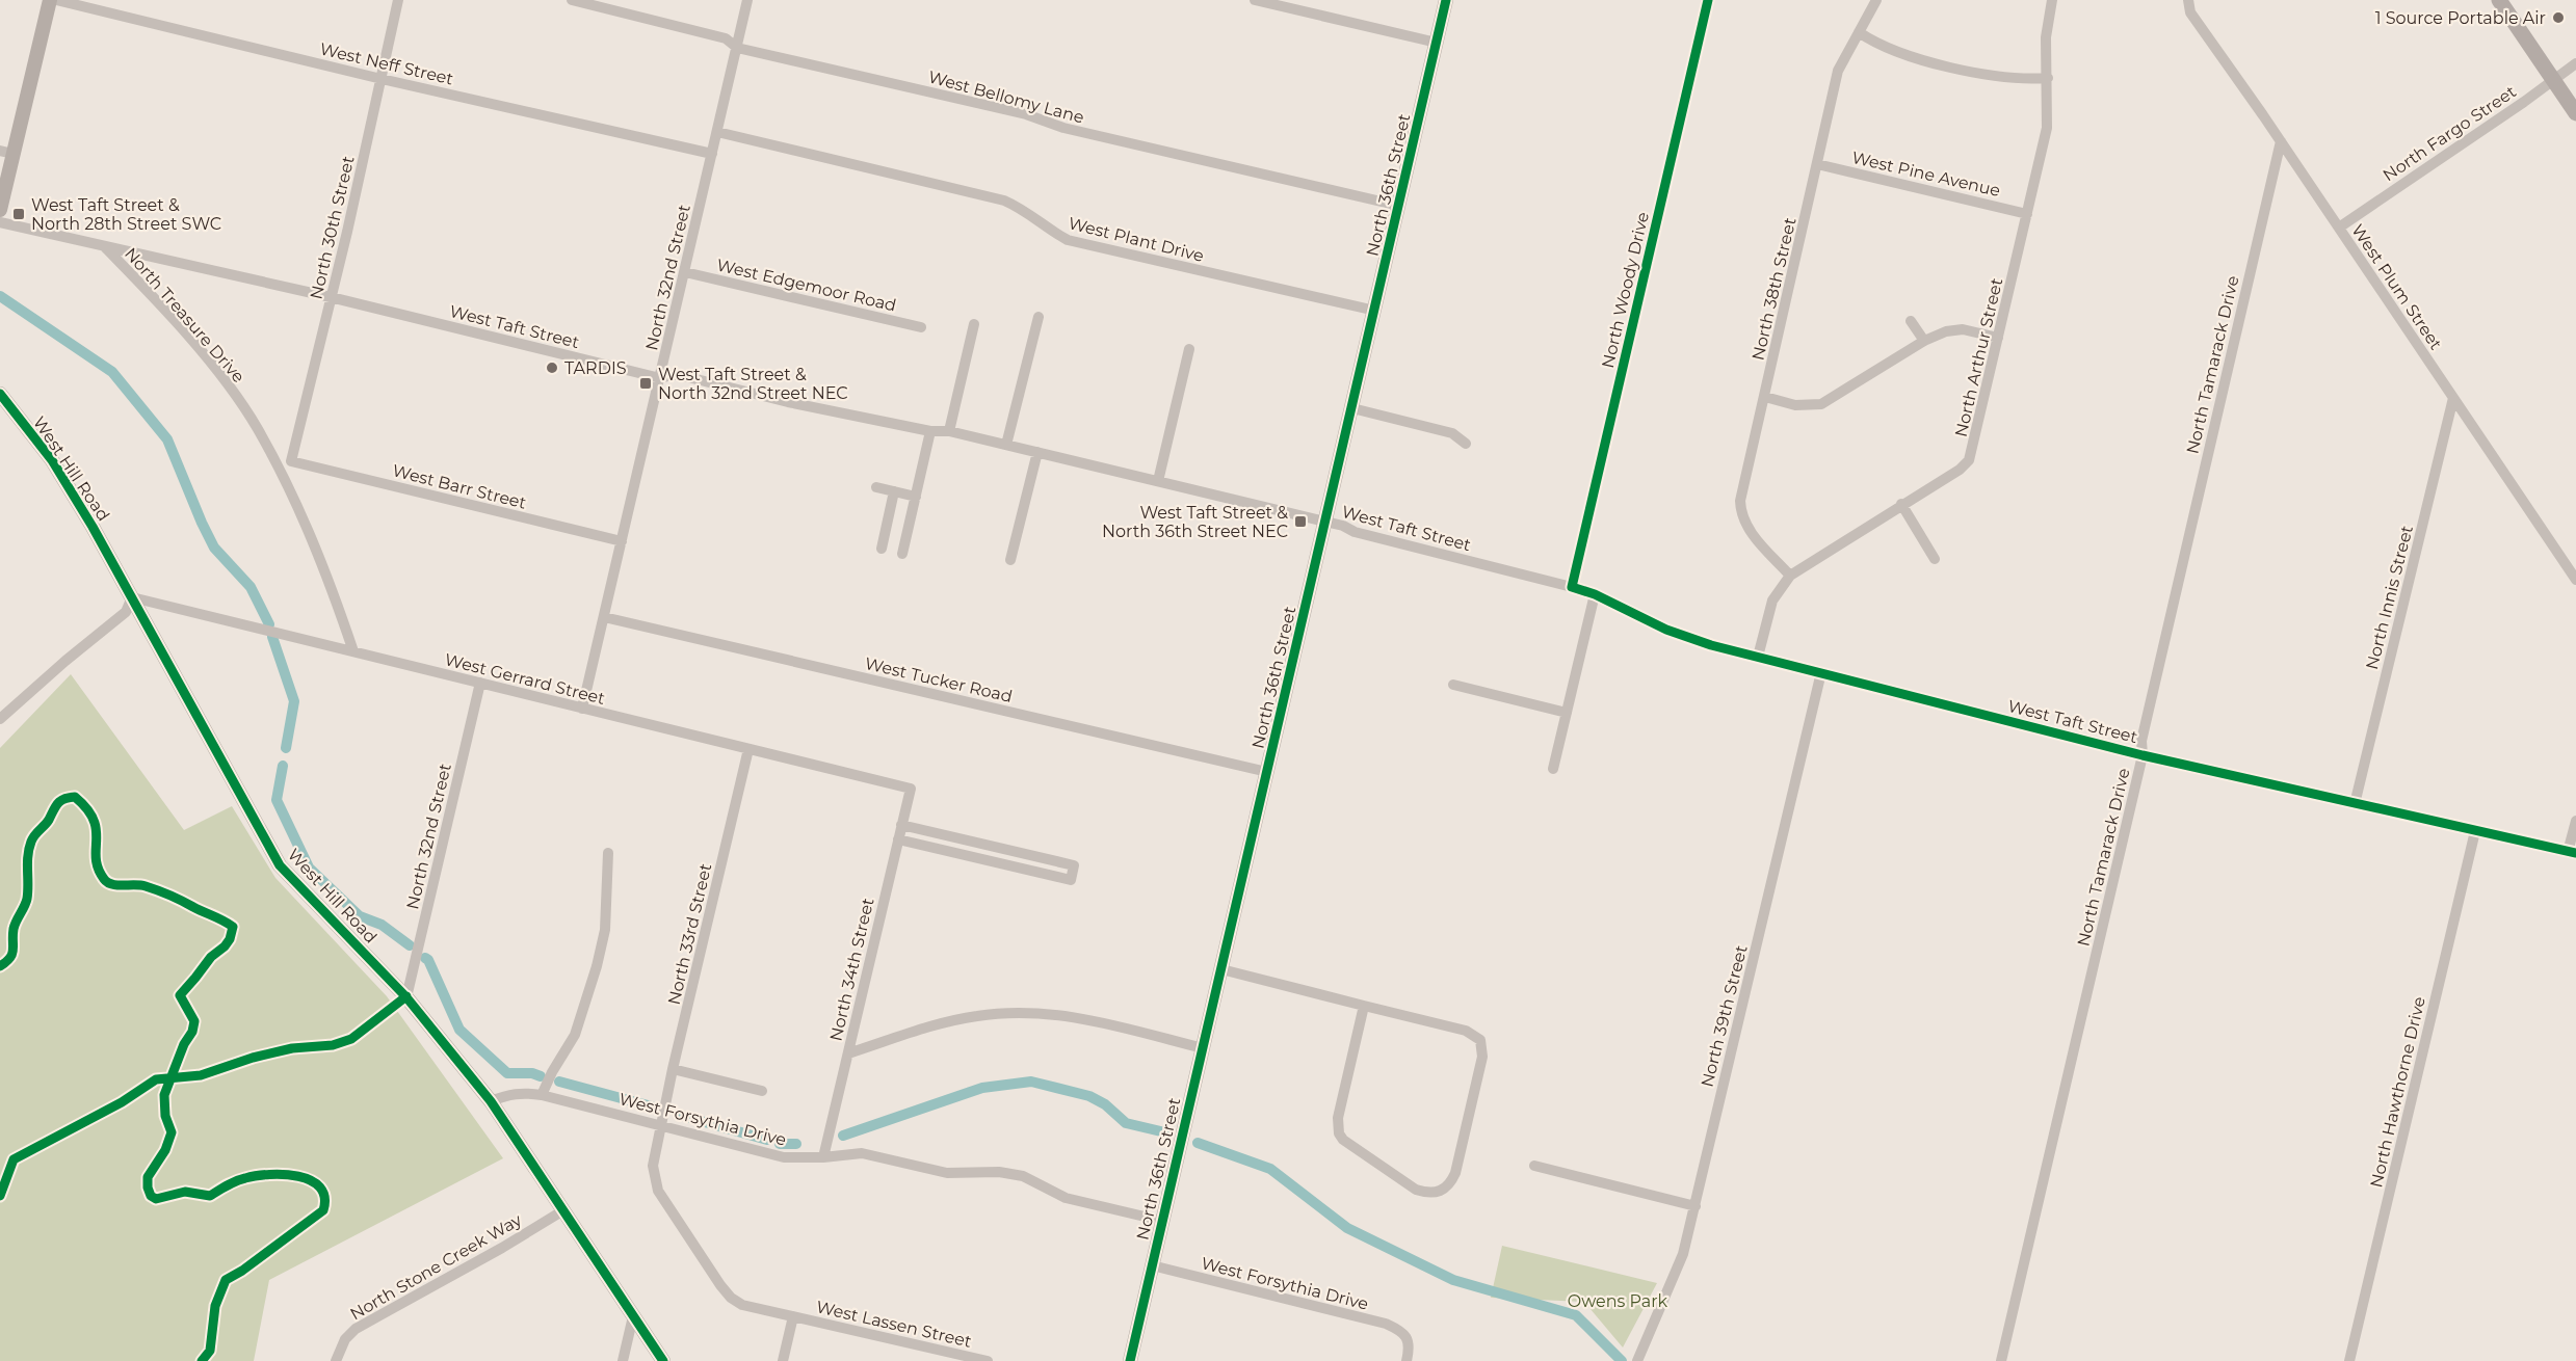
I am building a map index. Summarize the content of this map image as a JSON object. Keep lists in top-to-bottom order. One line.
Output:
{"streets":{"street":["West Neff Street","West Bellomy Lane","North Fargo Street","West Pine Avenue","North 36th Street","North 30th Street","West Plant Drive","North 32nd Street","West Edgemoor Road","West Plum Street","North 38th Street","North Woody Drive","North Treasure Drive","West Taft Street","North Arthur Street","North Tamarack Drive","West Hill Road","West Barr Street","North Innis Street","West Gerrard Street","West Tucker Road","North 33rd Street","North 34th Street","North 39th Street","North Hawthorne Drive","West Forsythia Drive","North Stone Creek Way","West Lassen Street"]},"crossings":[["West Neff Street","North 30th Street"],["West Neff Street","North 32nd Street"],["West Bellomy Lane","North 36th Street"],["West Bellomy Lane","North 32nd Street"],["North Fargo Street","West Plum Street"],["West Pine Avenue","North 38th Street"],["West Pine Avenue","North Arthur Street"],["North 36th Street","West Plant Drive"],["North 36th Street","West Taft Street"],["North 36th Street","West Tucker Road"],["North 36th Street","West Forsythia Drive"],["North 30th Street","West Taft Street"],["North 30th Street","West Barr Street"],["West Plant Drive","North 32nd Street"],["North 32nd Street","West Edgemoor Road"],["North 32nd Street","West Taft Street"],["North 32nd Street","West Hill Road"],["North 32nd Street","West Barr Street"],["North 32nd Street","West Gerrard Street"],["North 32nd Street","West Tucker Road"],["West Plum Street","North Tamarack Drive"],["West Plum Street","North Innis Street"],["North 38th Street","North Arthur Street"],["North Woody Drive","West Taft Street"],["North Treasure Drive","West Taft Street"],["North Treasure Drive","West Gerrard Street"],["West Taft Street","North Arthur Street"],["West Taft Street","North Tamarack Drive"],["West Taft Street","North Innis Street"],["West Taft Street","North 39th Street"],["West Taft Street","North Hawthorne Drive"],["West Hill Road","West Gerrard Street"],["West Hill Road","West Forsythia Drive"],["West Hill Road","North Stone Creek Way"],["West Gerrard Street","North 33rd Street"],["West Gerrard Street","North 34th Street"],["North 33rd Street","West Forsythia Drive"],["North 33rd Street","West Lassen Street"],["North 34th Street","West Forsythia Drive"],["West Forsythia Drive","West Lassen Street"]],"parks":["Owens Park"],"places":{"other":["1 Source Portable Air","TARDIS"],"transit":["West Taft Street & North 28th Street SWC","West Taft Street & North 32nd Street NEC","West Taft Street & North 36th Street NEC"]}}
